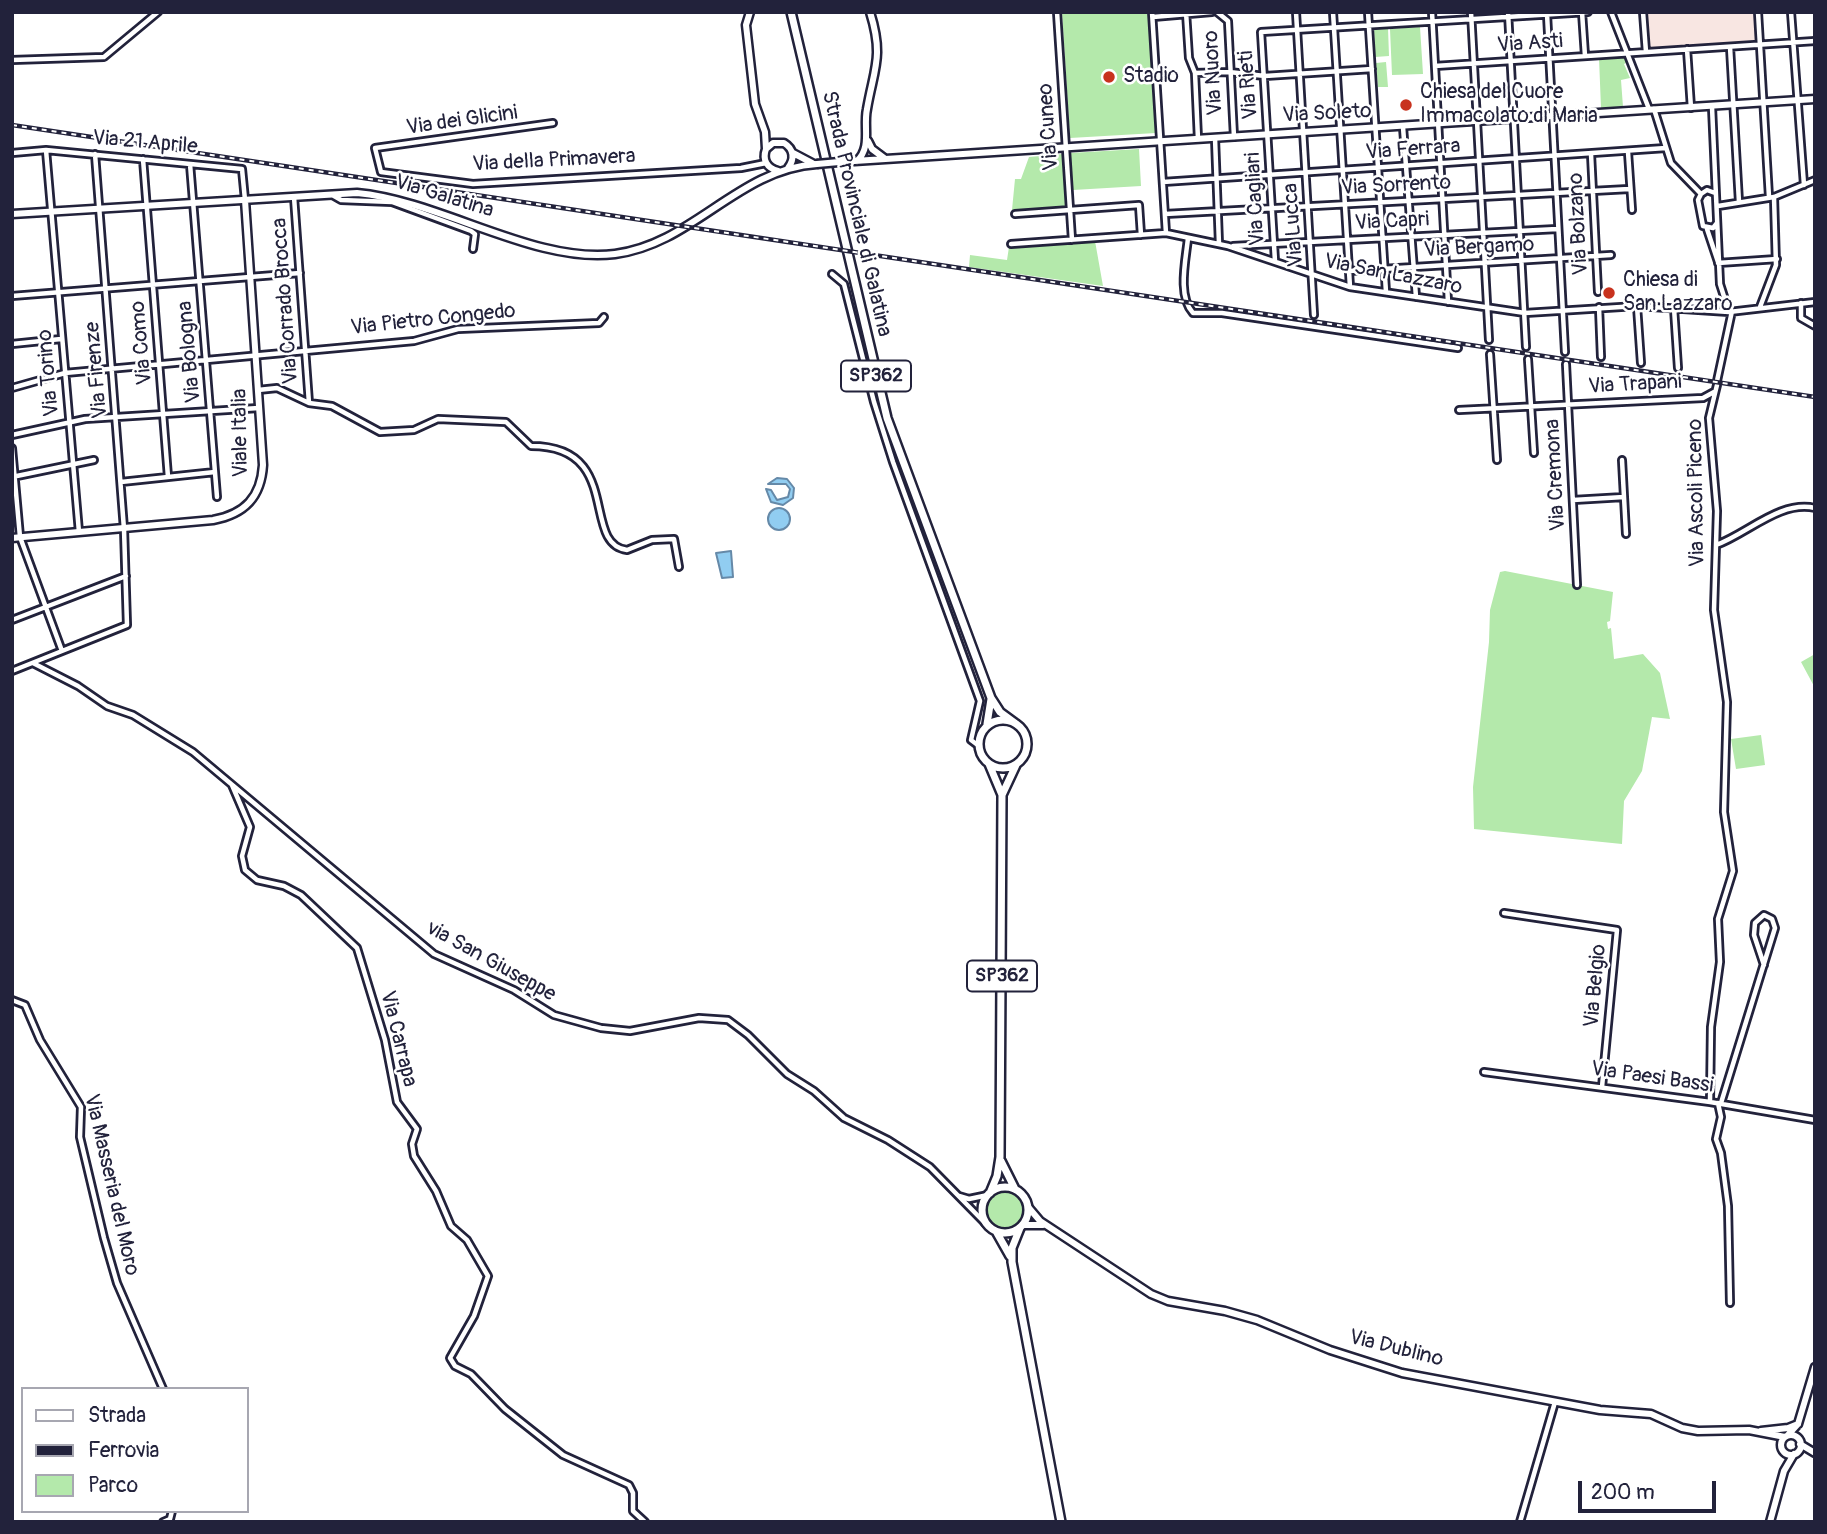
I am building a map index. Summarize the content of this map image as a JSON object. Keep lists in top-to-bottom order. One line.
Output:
{"streets":{"main road":["Strada Provinciale di Galatina","SP362"],"street":["Via Asti","Via Nuoro","Via Rieti","Via Soleto","Via dei Glicini","Via Cuneo","Via 21 Aprile","Via Ferrara","Via della Primavera","Via Sorrento","Via Galatina","Via Cagliari","Via Capri","Via Bolzano","Via Lucca","Via Bergamo","Via San Lazzaro","Via Corrado Brocca","Via Pietro Congedo","Via Como","Via Bologna","Via Firenze","Via Torino","Via Trapani","Viale Italia","Via Cremona","Via Ascoli Piceno","via San Giuseppe","Via Belgio","Via Carrapa","Via Paesi Bassi","Via Masseria del Moro","Via Dublino"]},"crossings":[["Via Nuoro","Via Soleto"],["Via Rieti","Via Soleto"],["Via Rieti","Via Cagliari"],["Via Rieti","Via Lucca"],["Via Soleto","Via Cuneo"],["Via Soleto","Via Cagliari"],["Via Soleto","Via Lucca"],["Via dei Glicini","Via della Primavera"],["Via Cuneo","Via San Lazzaro"],["Via 21 Aprile","Via Galatina"],["Via 21 Aprile","Via Como"],["Via 21 Aprile","Via Bologna"],["Via 21 Aprile","Via Firenze"],["Via 21 Aprile","Via Torino"],["Via 21 Aprile","Viale Italia"],["Via Ferrara","Via Cagliari"],["Via Ferrara","Via Bolzano"],["Via Ferrara","Via Lucca"],["Via della Primavera","Via Galatina"],["Via Sorrento","Via Cagliari"],["Via Sorrento","Via Bolzano"],["Via Sorrento","Via Lucca"],["Via Galatina","Via Corrado Brocca"],["Via Galatina","Via Como"],["Via Galatina","Via Bologna"],["Via Galatina","Via Firenze"],["Via Galatina","Via Torino"],["Via Galatina","Viale Italia"],["Via Cagliari","Via Capri"],["Via Cagliari","Via San Lazzaro"],["Strada Provinciale di Galatina","via San Giuseppe"],["Strada Provinciale di Galatina","Via Dublino"],["Via Capri","Via Lucca"],["Via Capri","Via San Lazzaro"],["Via Bolzano","Via Bergamo"],["Via Lucca","Via San Lazzaro"],["Via San Lazzaro","Via Ascoli Piceno"],["Via Corrado Brocca","Via Pietro Congedo"],["Via Pietro Congedo","Via Como"],["Via Pietro Congedo","Via Bologna"],["Via Pietro Congedo","Via Firenze"],["Via Pietro Congedo","Via Torino"],["Via Pietro Congedo","Viale Italia"],["Via Firenze","Viale Italia"],["Via Torino","Viale Italia"],["Via Trapani","Via Cremona"],["Via Trapani","Via Ascoli Piceno"],["Via Ascoli Piceno","Via Paesi Bassi"],["via San Giuseppe","Via Carrapa"],["via San Giuseppe","Via Dublino"],["Via Belgio","Via Paesi Bassi"]],"places":["Stadio","Chiesa del Cuore Immacolato di Maria","Chiesa di San Lazzaro"],"legend":["Strada","Ferrovia","Parco"],"scale_bar":"200 m"}
